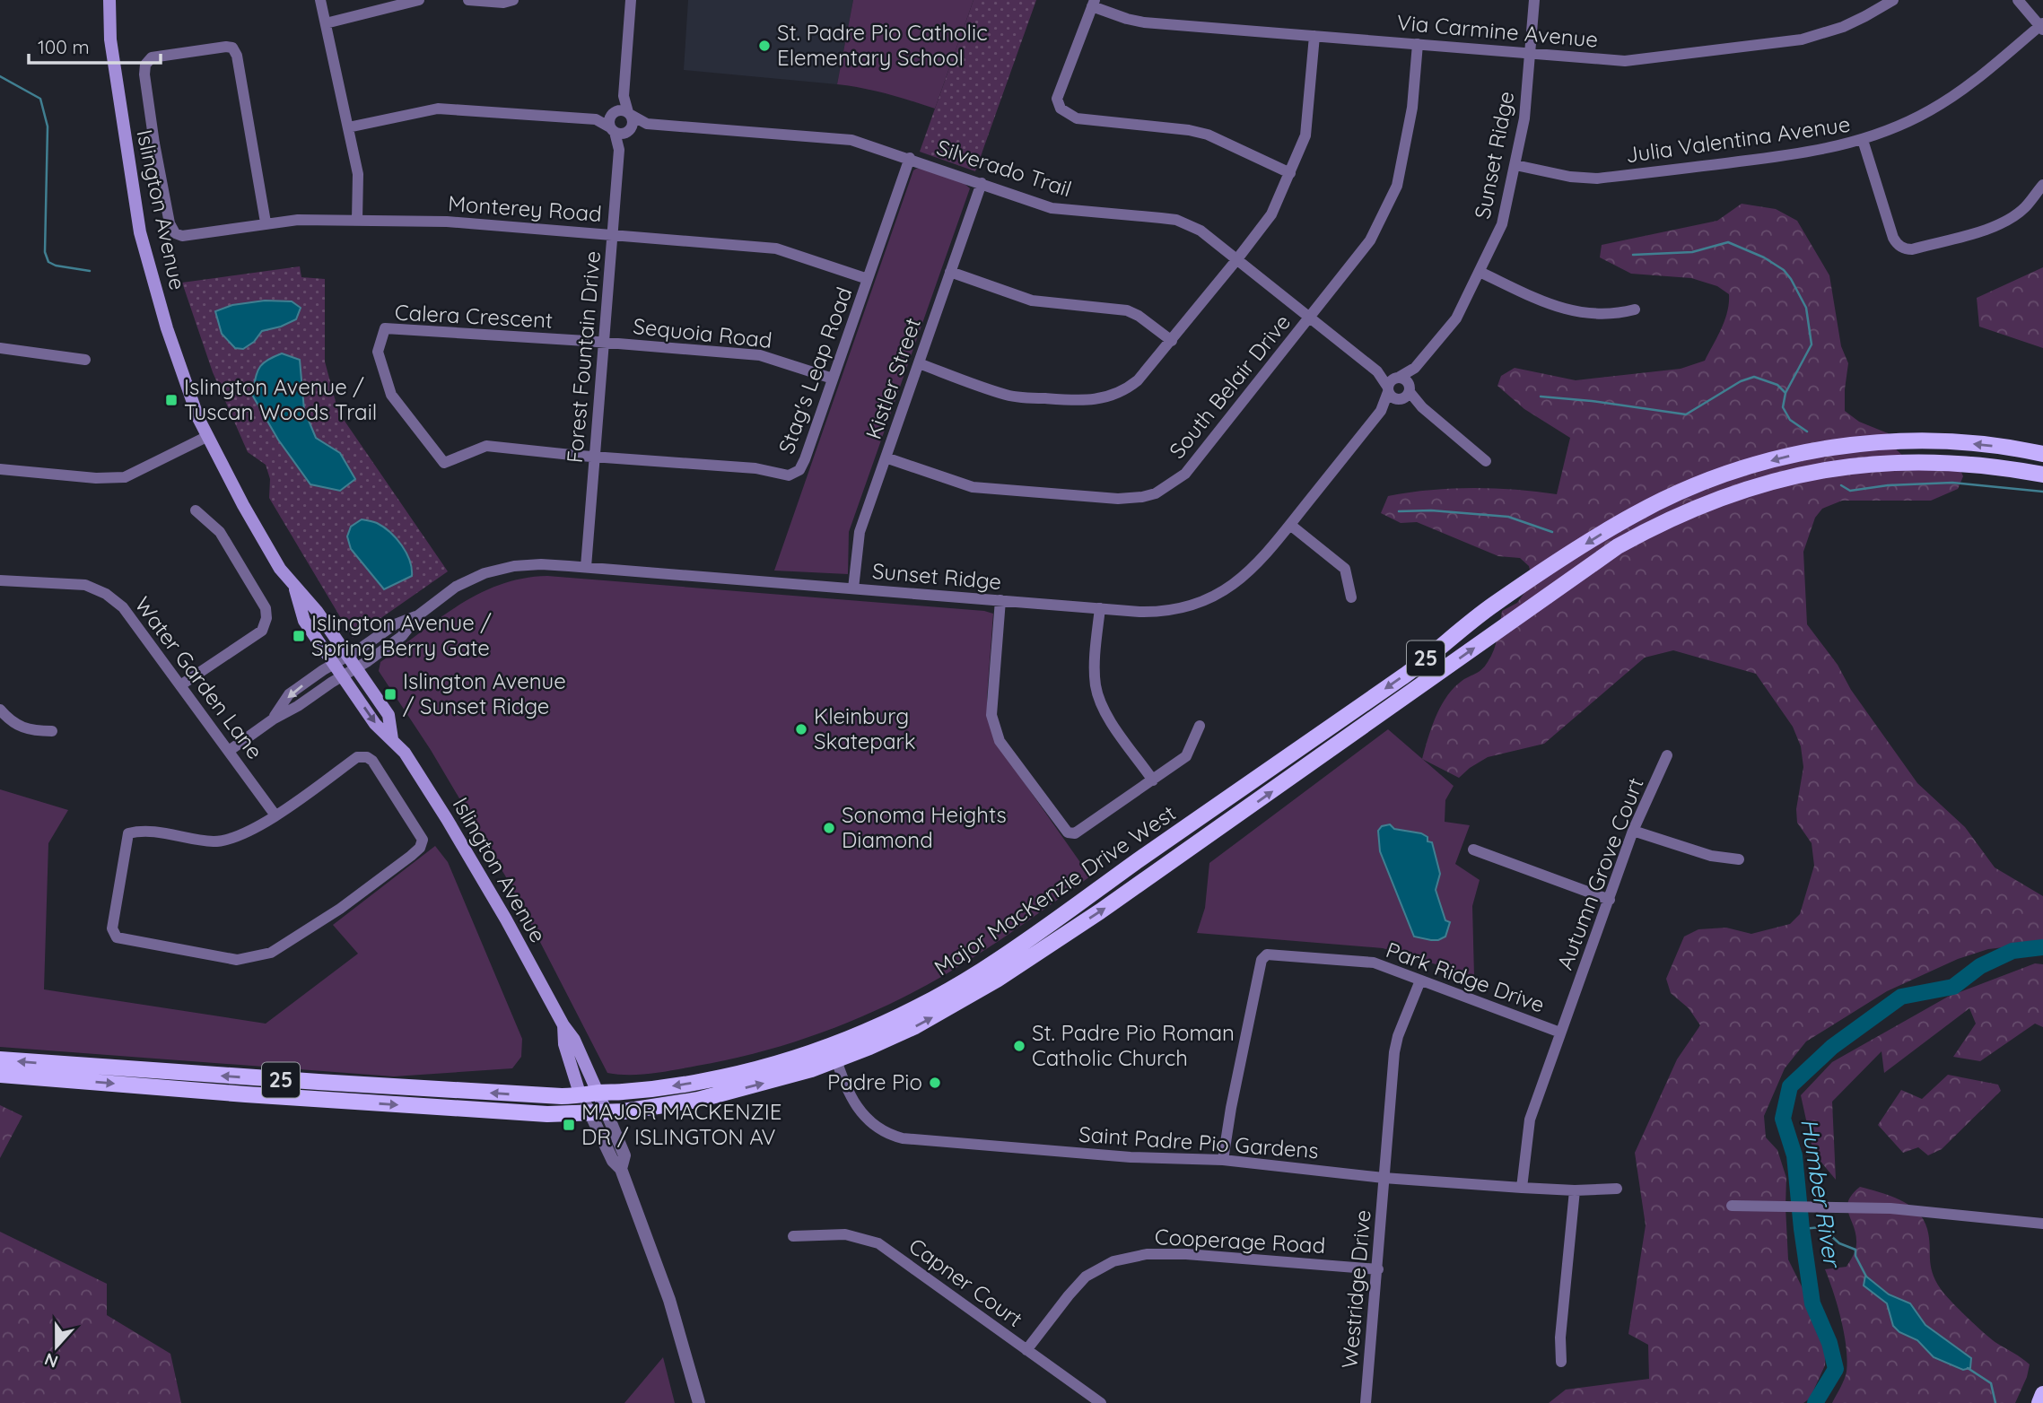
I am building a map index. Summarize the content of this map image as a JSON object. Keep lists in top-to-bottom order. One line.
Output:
{"streets":{"main road":["Islington Avenue","25","Major MacKenzie Drive West"],"street":["Via Carmine Avenue","Julia Valentina Avenue","Sunset Ridge","Silverado Trail","Monterey Road","Calera Crescent","Sequoia Road","Forest Fountain Drive","Stag's Leap Road","Kistler Street","South Belair Drive","Water Garden Lane","Autumn Grove Court","Park Ridge Drive","Saint Padre Pio Gardens","Cooperage Road","Capner Court","Westridge Drive"]},"crossings":[["Via Carmine Avenue","Sunset Ridge"],["Via Carmine Avenue","South Belair Drive"],["Julia Valentina Avenue","Sunset Ridge"],["Sunset Ridge","Silverado Trail"],["Sunset Ridge","Islington Avenue"],["Sunset Ridge","Forest Fountain Drive"],["Sunset Ridge","Kistler Street"],["Silverado Trail","Forest Fountain Drive"],["Silverado Trail","Stag's Leap Road"],["Silverado Trail","Kistler Street"],["Silverado Trail","South Belair Drive"],["Monterey Road","Forest Fountain Drive"],["Monterey Road","Stag's Leap Road"],["Islington Avenue","Major MacKenzie Drive West"],["Calera Crescent","Sequoia Road"],["Calera Crescent","Forest Fountain Drive"],["Calera Crescent","Stag's Leap Road"],["Sequoia Road","Forest Fountain Drive"],["Sequoia Road","Stag's Leap Road"],["Forest Fountain Drive","Stag's Leap Road"],["Kistler Street","South Belair Drive"],["Autumn Grove Court","Park Ridge Drive"],["Autumn Grove Court","Saint Padre Pio Gardens"],["Major MacKenzie Drive West","Saint Padre Pio Gardens"],["Park Ridge Drive","Saint Padre Pio Gardens"],["Park Ridge Drive","Westridge Drive"],["Saint Padre Pio Gardens","Westridge Drive"],["Cooperage Road","Capner Court"],["Cooperage Road","Westridge Drive"]],"water":["Humber River"],"places":{"other":["St. Padre Pio Catholic Elementary School","Kleinburg Skatepark","Sonoma Heights Diamond","St. Padre Pio Roman Catholic Church","Padre Pio"],"transit":["Islington Avenue / Tuscan Woods Trail","Islington Avenue / Spring Berry Gate","Islington Avenue / Sunset Ridge","MAJOR MACKENZIE DR / ISLINGTON AV"]},"scale_bar":"100 m","north":"bottom"}
